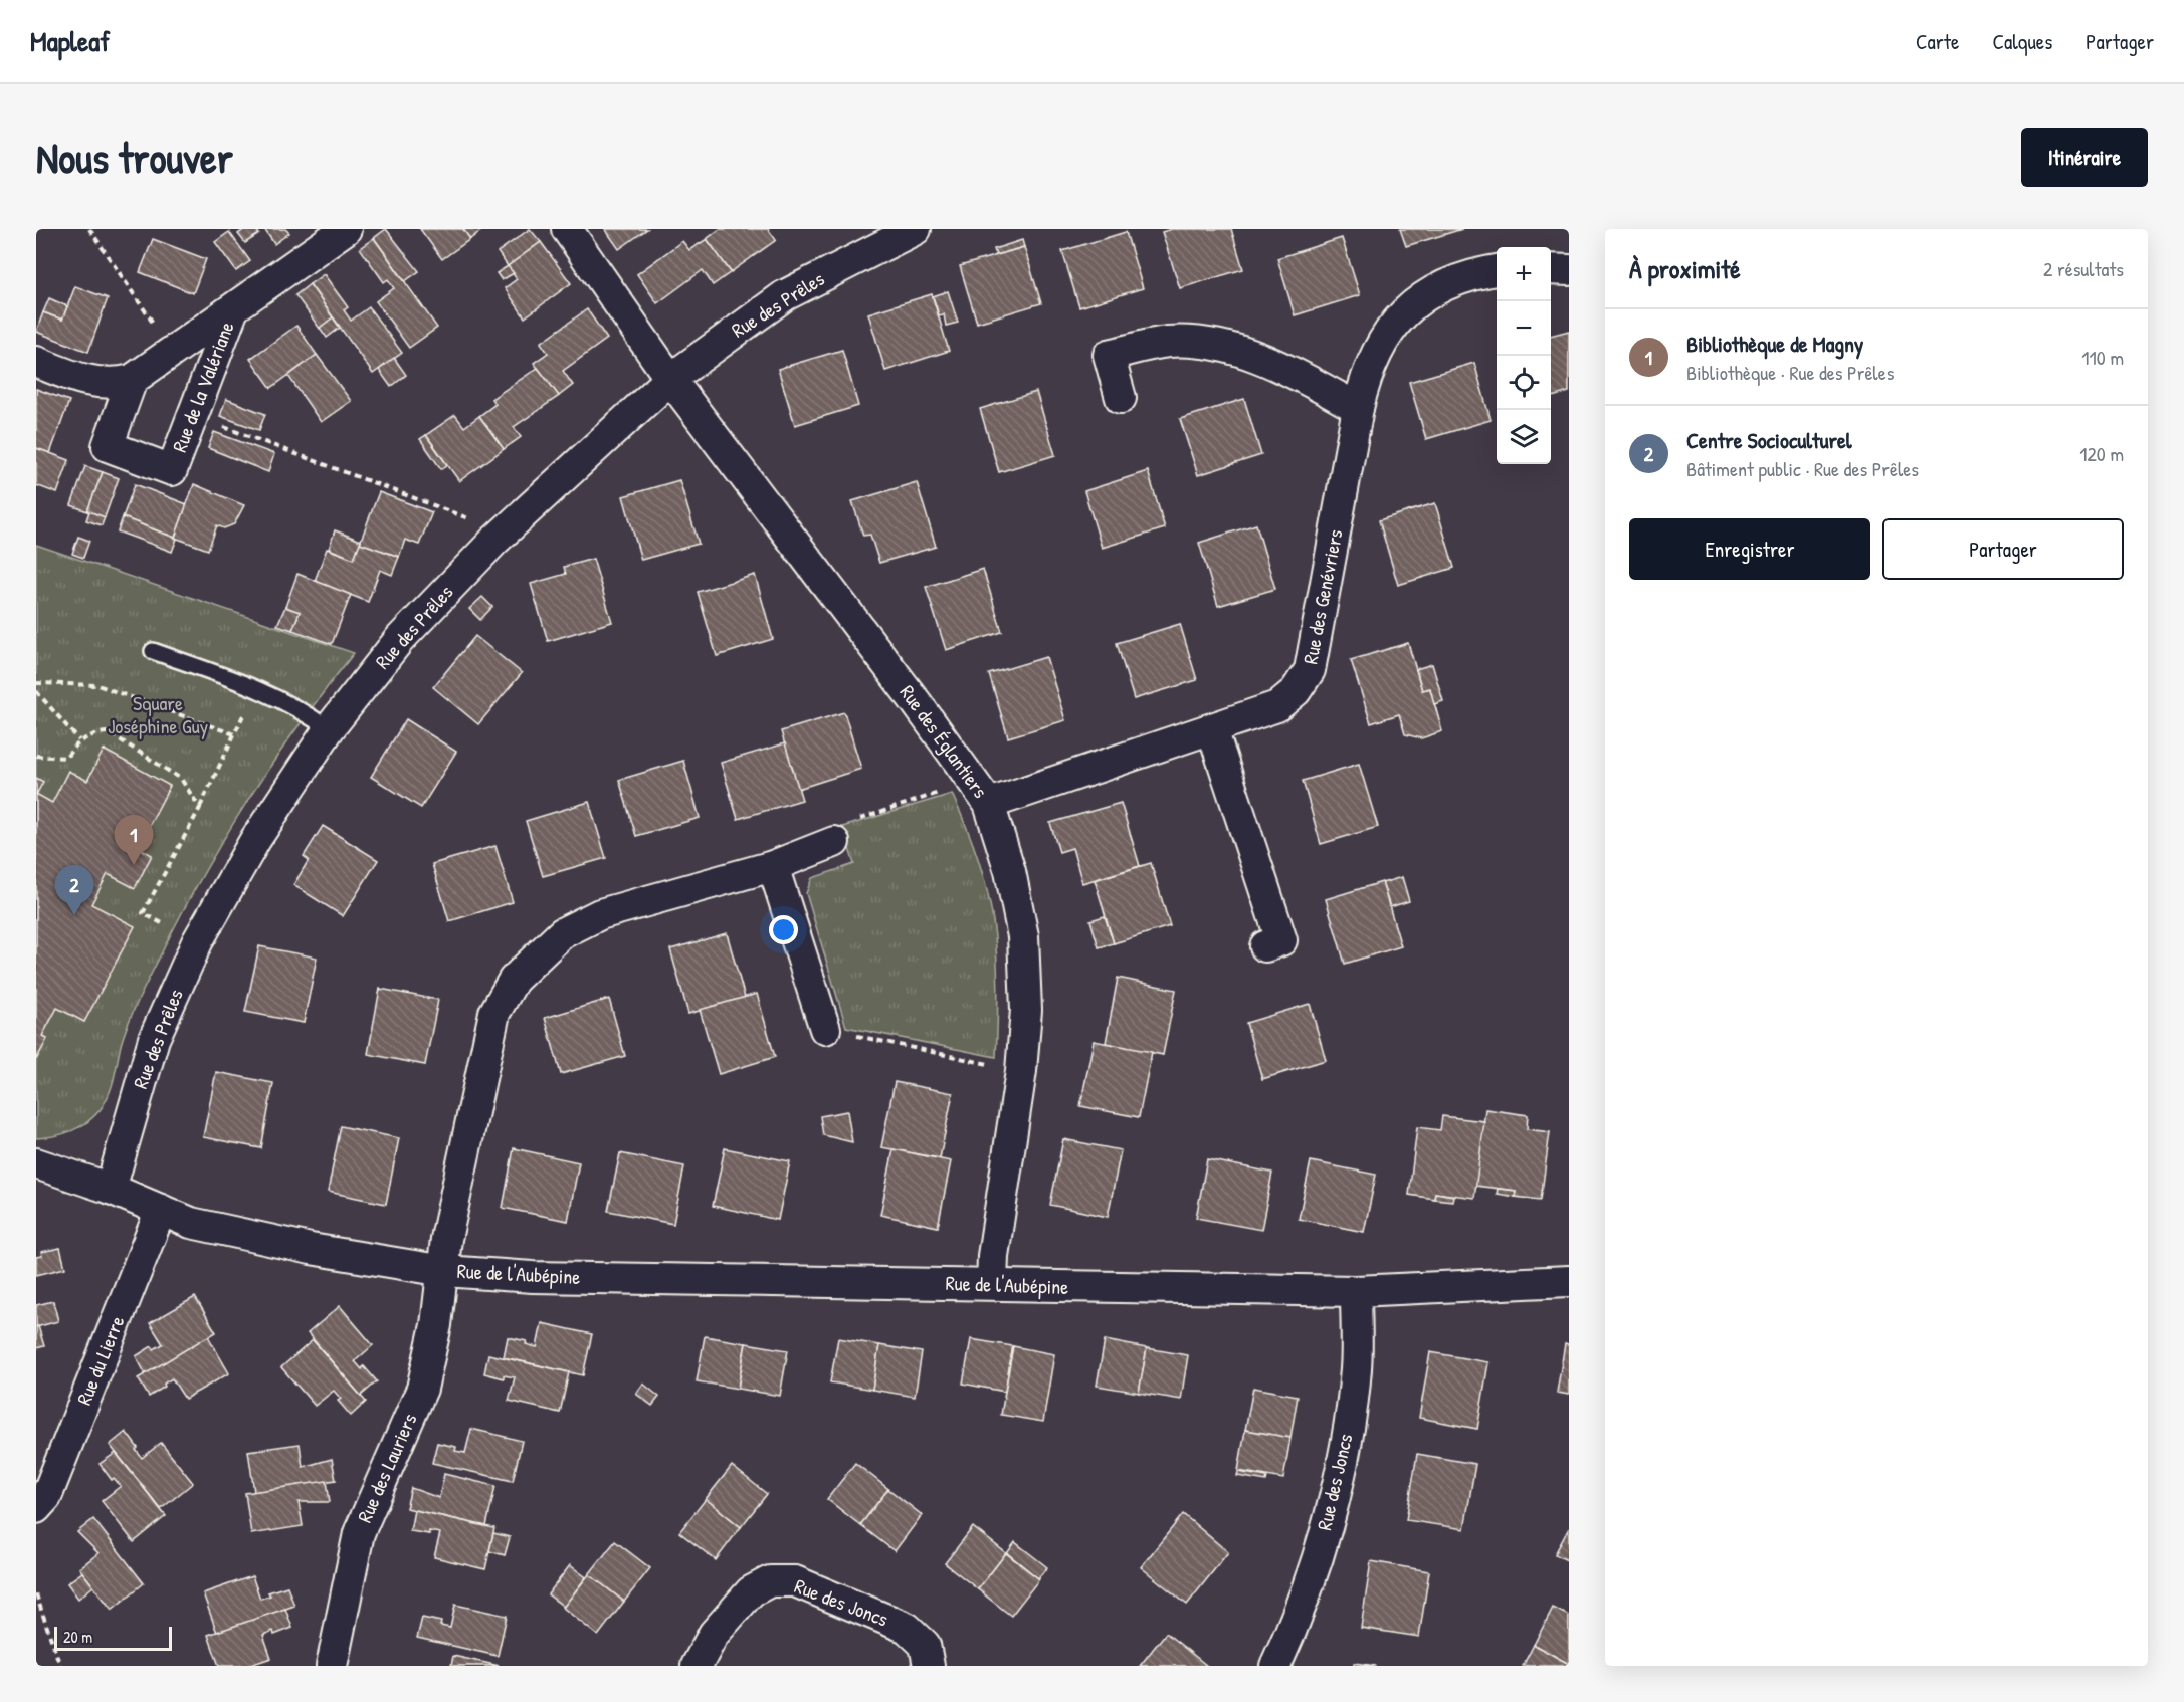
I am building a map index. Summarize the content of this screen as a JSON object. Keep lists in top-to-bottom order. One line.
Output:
{"streets":{"street":["Rue des Prêles","Rue de la Valériane","Rue des Genévriers","Rue des Églantiers","Rue de l'Aubépine","Rue du Lierre","Rue des Lauriers","Rue des Joncs"]},"crossings":[["Rue des Prêles","Rue des Églantiers"],["Rue des Prêles","Rue de l'Aubépine"],["Rue des Genévriers","Rue des Églantiers"],["Rue des Églantiers","Rue de l'Aubépine"],["Rue de l'Aubépine","Rue du Lierre"],["Rue de l'Aubépine","Rue des Lauriers"],["Rue de l'Aubépine","Rue des Joncs"]],"parks":["Square Joséphine Guy"],"scale_bar":"20 m","page":{"header":"Mapleaf","nav":["Carte","Calques","Partager"],"buttons":["Itinéraire",["Enregistrer","Partager"]],"title":"Nous trouver","heading":["À proximité","2 résultats"],"map_buttons":["+","−"],"list":[{"mark":"1","name":"Bibliothèque de Magny","note":"Bibliothèque · Rue des Prêles","value":"110 m"},{"mark":"2","name":"Centre Socioculturel","note":"Bâtiment public · Rue des Prêles","value":"120 m"}],"pins":["1","2"],"scale":"20 m"}}
